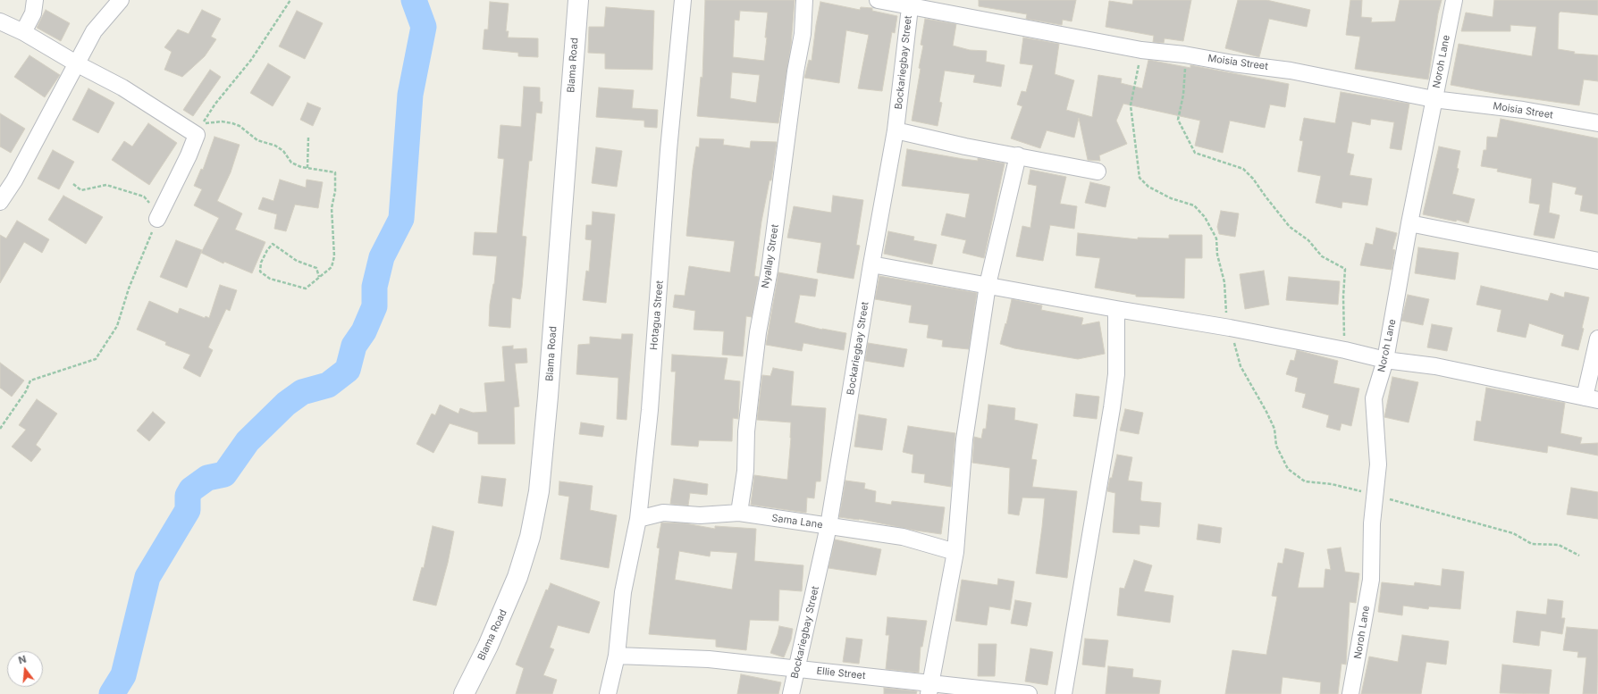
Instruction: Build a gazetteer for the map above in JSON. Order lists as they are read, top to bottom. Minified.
{"streets":{"street":["Noroh Lane","Bockariegbay Street","Moisia Street","Blama Road","Nyallay Street","Hotagua Street","Sama Lane","Ellie Street"]},"crossings":[["Noroh Lane","Moisia Street"],["Bockariegbay Street","Moisia Street"],["Bockariegbay Street","Sama Lane"],["Bockariegbay Street","Ellie Street"],["Nyallay Street","Sama Lane"],["Hotagua Street","Sama Lane"],["Hotagua Street","Ellie Street"]],"north":"top"}
